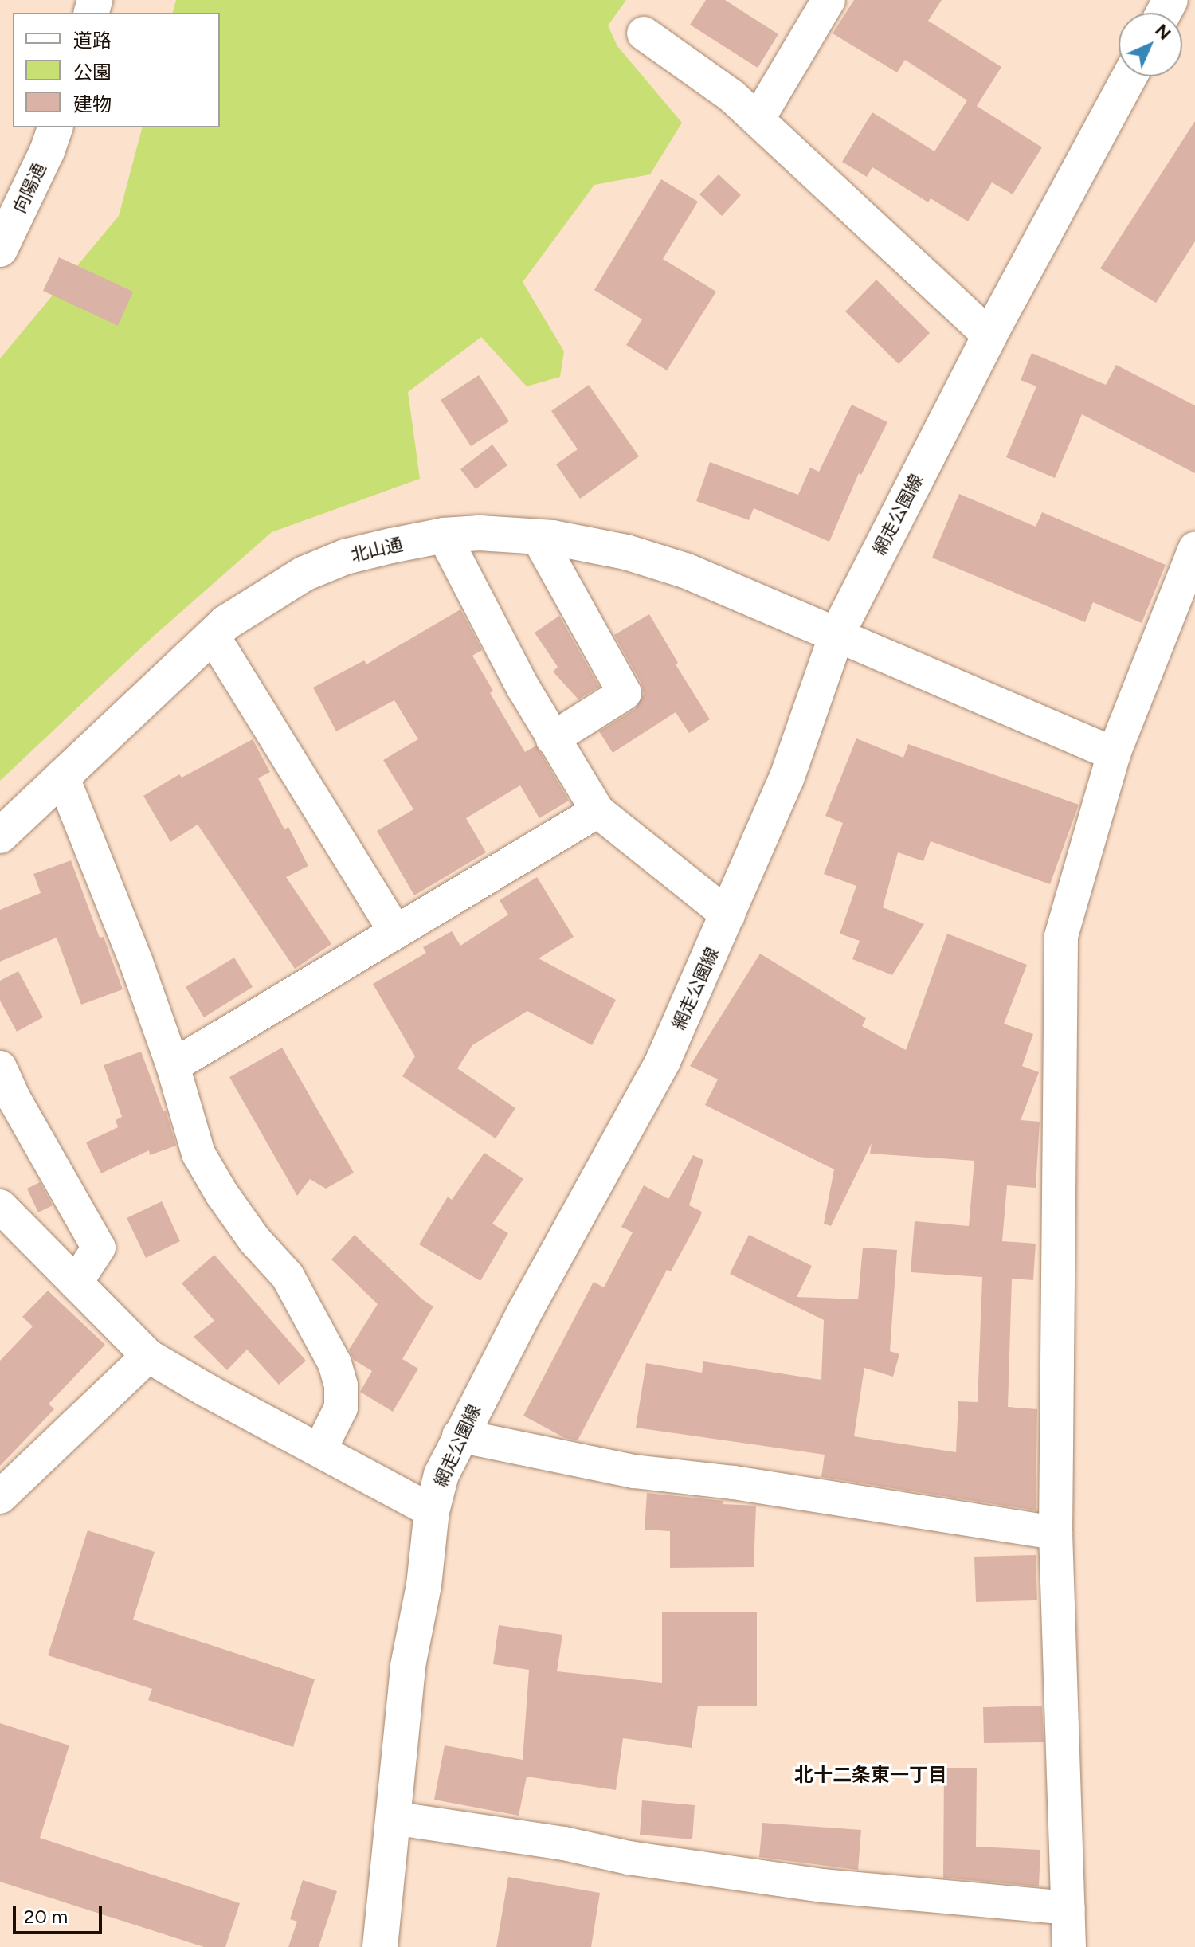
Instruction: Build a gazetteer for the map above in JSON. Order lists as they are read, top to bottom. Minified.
{"streets":{"main road":["向陽通","網走公園線","北山通"]},"crossings":[["網走公園線","北山通"]],"districts":["北十二条東一丁目"],"legend":["道路","公園","建物"],"scale_bar":"20 m","north":"top right"}
